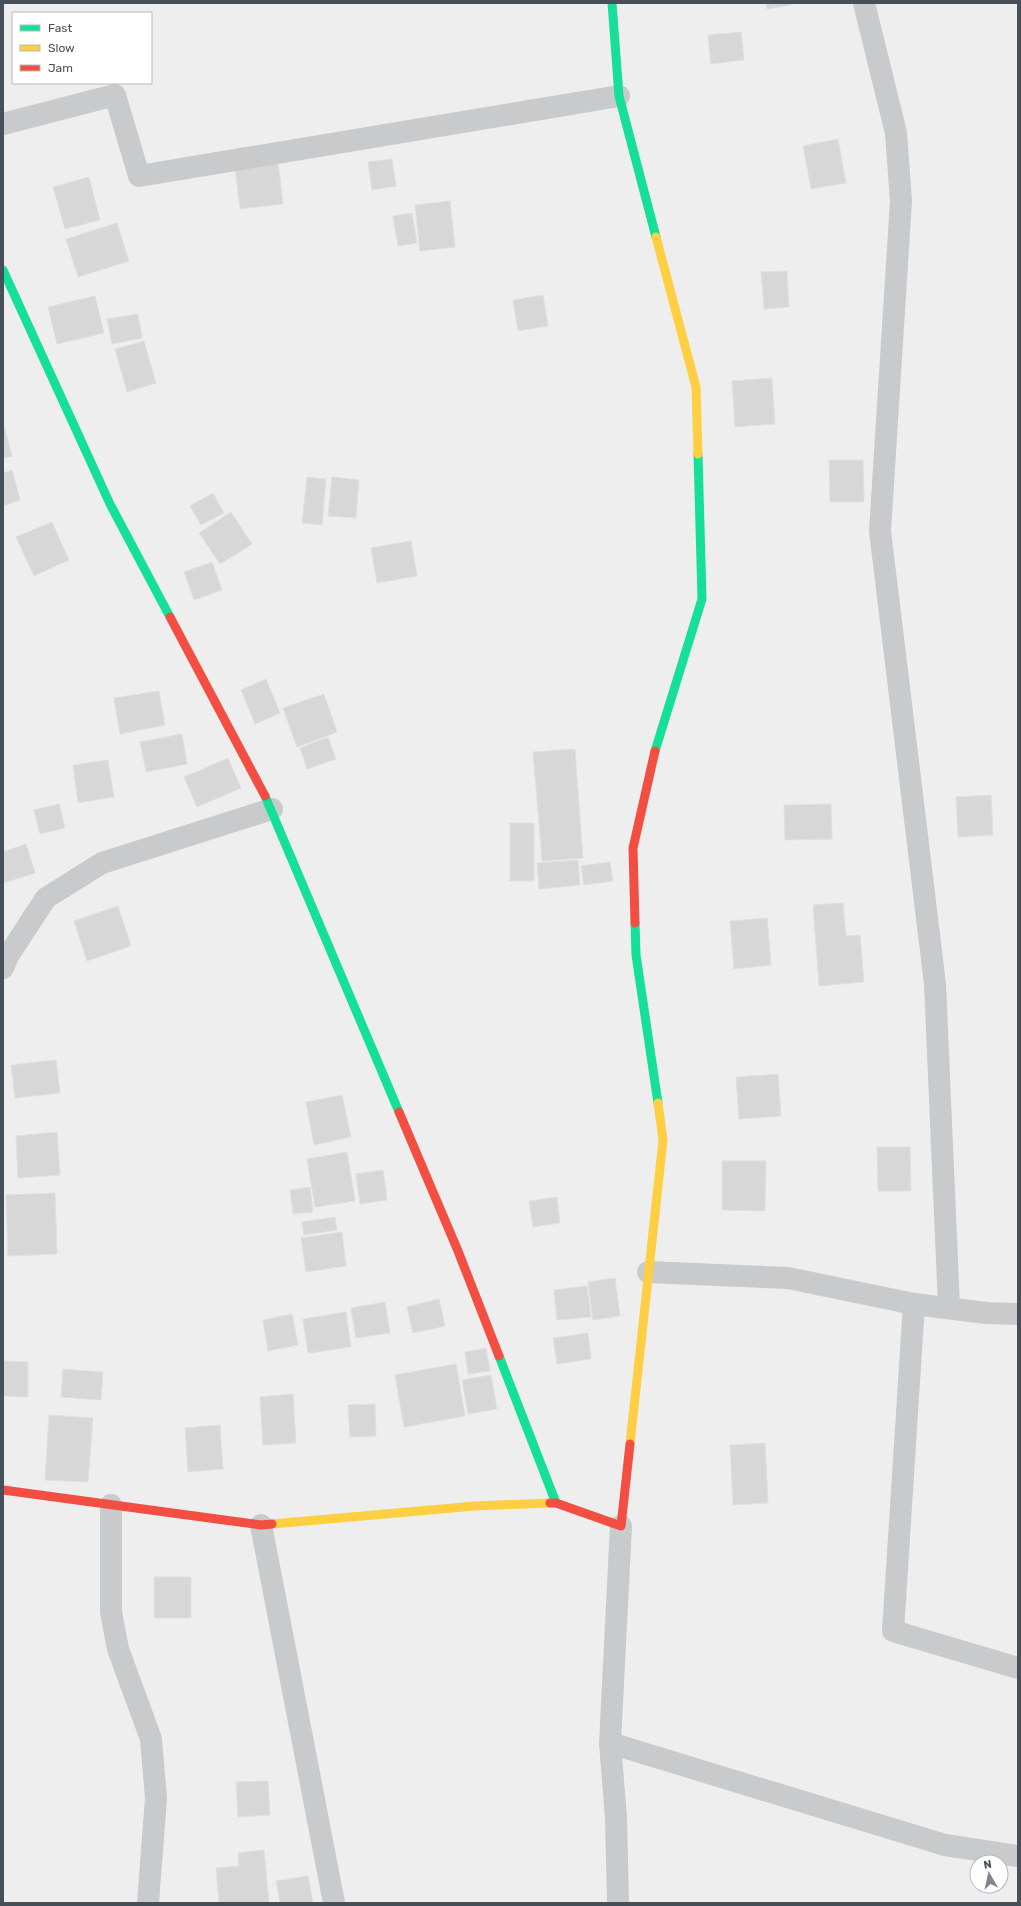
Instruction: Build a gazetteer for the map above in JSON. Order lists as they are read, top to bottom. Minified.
{"legend":["Fast","Slow","Jam"],"north":"top"}
